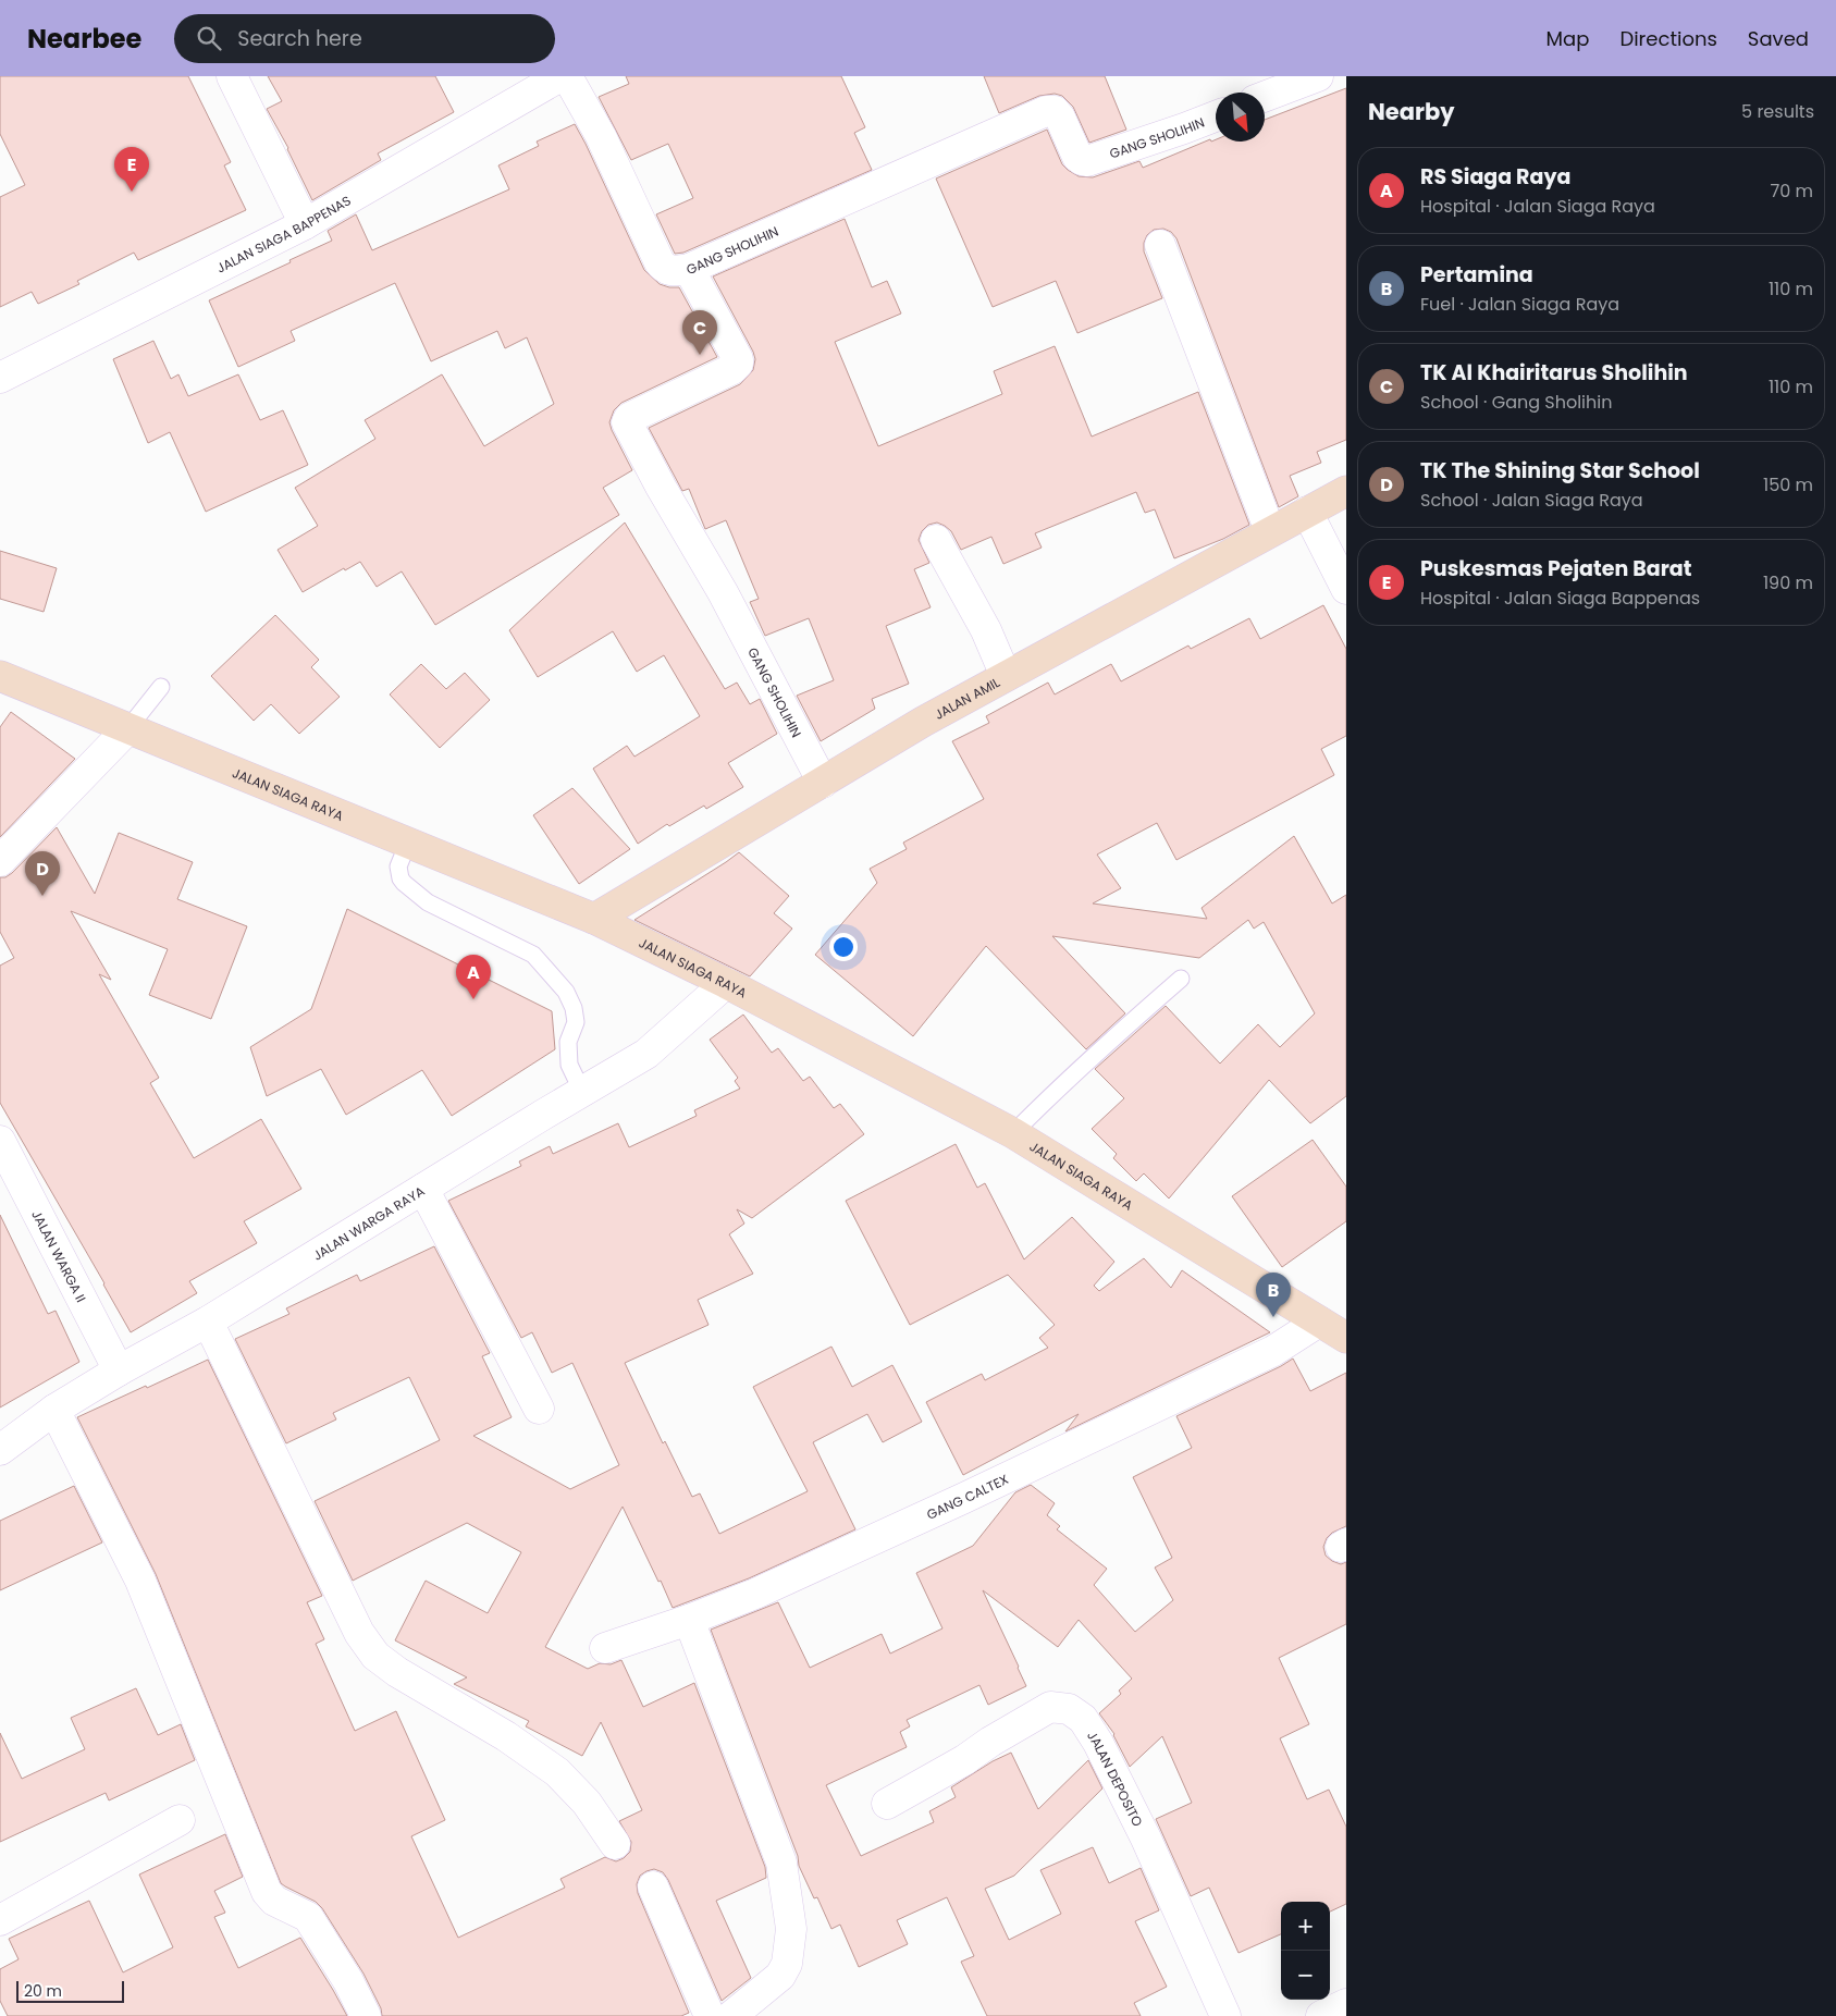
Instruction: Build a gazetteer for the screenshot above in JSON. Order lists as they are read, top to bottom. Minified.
{"streets":{"main road":["JALAN AMIL","JALAN SIAGA RAYA"],"street":["GANG SHOLIHIN","JALAN SIAGA BAPPENAS","JALAN WARGA RAYA","JALAN WARGA II","GANG CALTEX","JALAN DEPOSITO"]},"crossings":[["GANG SHOLIHIN","JALAN AMIL"],["JALAN AMIL","JALAN SIAGA RAYA"],["JALAN SIAGA RAYA","JALAN WARGA RAYA"],["JALAN SIAGA RAYA","GANG CALTEX"],["JALAN WARGA RAYA","JALAN WARGA II"]],"scale_bar":"20 m","north":"bottom right","page":{"header":"Nearbee","search":"Search here","nav":["Map","Directions","Saved"],"heading":["Nearby","5 results"],"pins":["E","C","D","A","B"],"list":[{"mark":"A","name":"RS Siaga Raya","note":"Hospital · Jalan Siaga Raya","value":"70 m"},{"mark":"B","name":"Pertamina","note":"Fuel · Jalan Siaga Raya","value":"110 m"},{"mark":"C","name":"TK Al Khairitarus Sholihin","note":"School · Gang Sholihin","value":"110 m"},{"mark":"D","name":"TK The Shining Star School","note":"School · Jalan Siaga Raya","value":"150 m"},{"mark":"E","name":"Puskesmas Pejaten Barat","note":"Hospital · Jalan Siaga Bappenas","value":"190 m"}],"map_buttons":["+","−"],"scale":"20 m"}}
